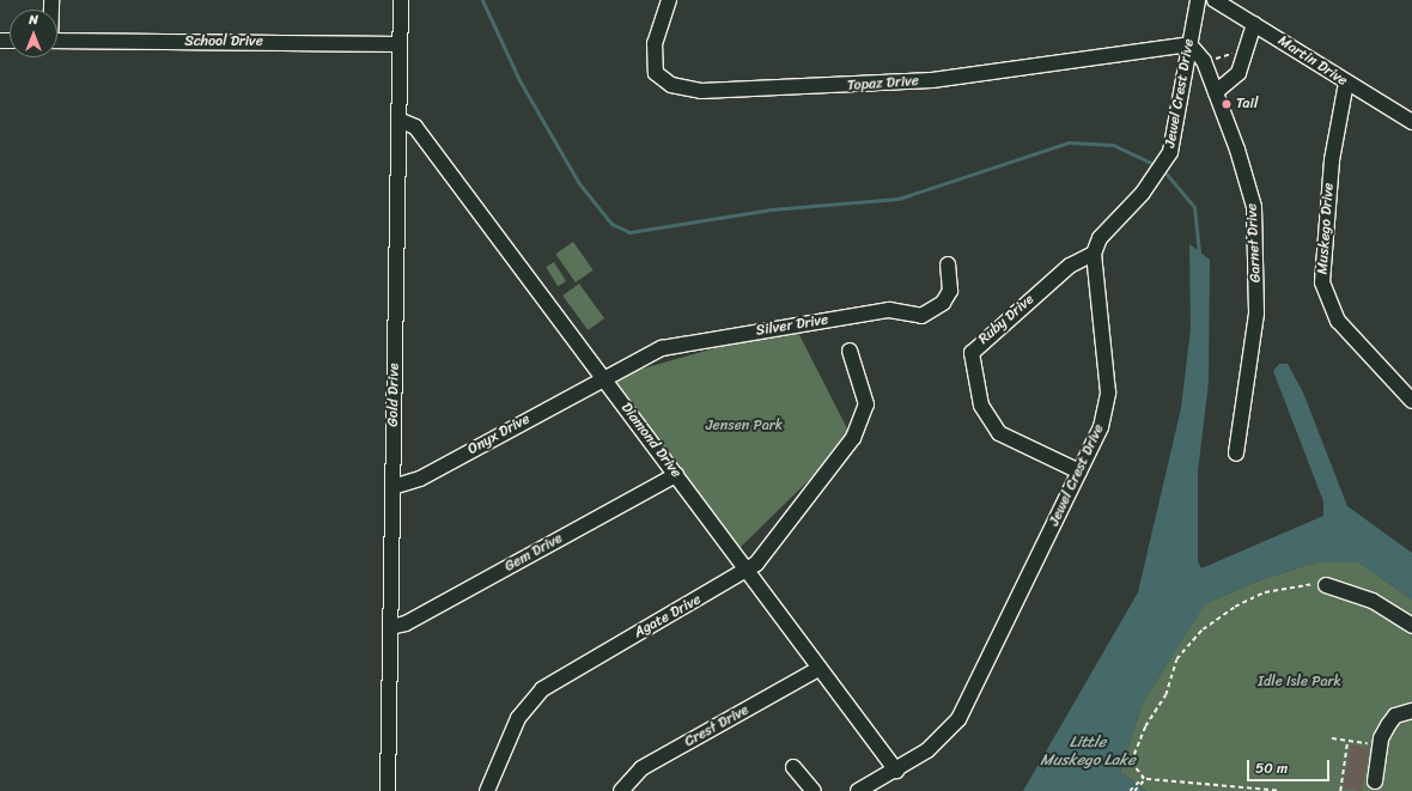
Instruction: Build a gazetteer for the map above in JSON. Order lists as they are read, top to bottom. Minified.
{"streets":{"street":["School Drive","Martin Drive","Topaz Drive","Jewel Crest Drive","Muskego Drive","Garnet Drive","Ruby Drive","Silver Drive","Gold Drive","Onyx Drive","Diamond Drive","Gem Drive","Agate Drive","Crest Drive"]},"crossings":[["School Drive","Gold Drive"],["Martin Drive","Muskego Drive"],["Topaz Drive","Jewel Crest Drive"],["Topaz Drive","Garnet Drive"],["Jewel Crest Drive","Garnet Drive"],["Jewel Crest Drive","Ruby Drive"],["Jewel Crest Drive","Diamond Drive"],["Silver Drive","Onyx Drive"],["Silver Drive","Diamond Drive"],["Gold Drive","Onyx Drive"],["Gold Drive","Diamond Drive"],["Gold Drive","Gem Drive"],["Onyx Drive","Diamond Drive"],["Diamond Drive","Gem Drive"],["Diamond Drive","Agate Drive"],["Diamond Drive","Crest Drive"]],"water":["Little Muskego Lake"],"parks":["Jensen Park","Idle Isle Park"],"places":["Tail"],"scale_bar":"50 m","north":"top"}
